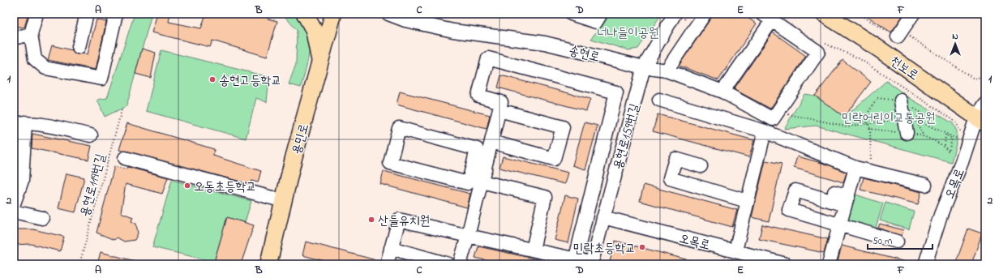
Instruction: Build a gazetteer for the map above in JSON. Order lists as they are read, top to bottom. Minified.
{"streets":{"main road":["천보로","용민로"],"street":["송현로","용현로159번길","오목로"],"path":["용현로119번길"]},"crossings":[["송현로","용현로159번길"],["천보로","오목로"],["용현로159번길","오목로"]],"parks":["너나들이공원","민락어린이교통공원"],"places":["송현고등학교","오동초등학교","산들유치원","민락초등학교"],"scale_bar":"50 m","north":"top","grid":{"columns":["A","B","C","D","E","F"],"rows":["1","2"]}}
